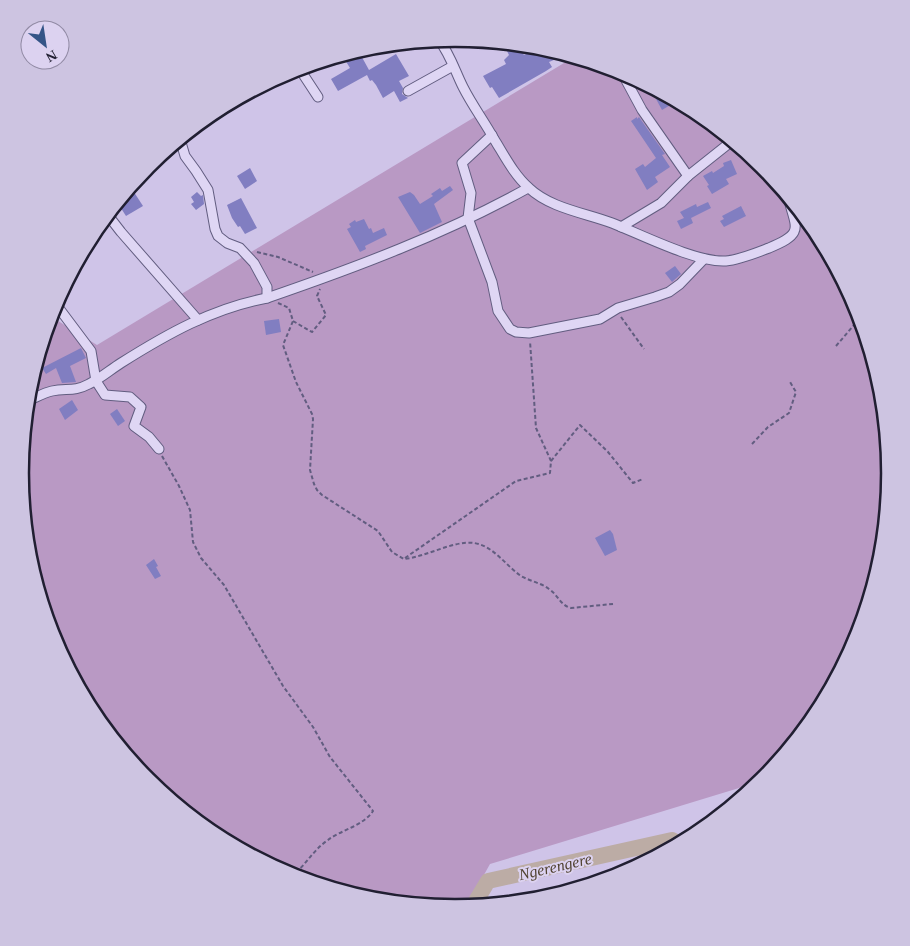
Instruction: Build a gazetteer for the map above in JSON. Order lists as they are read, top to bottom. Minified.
{"water":["Ngerengere"],"north":"bottom right"}
